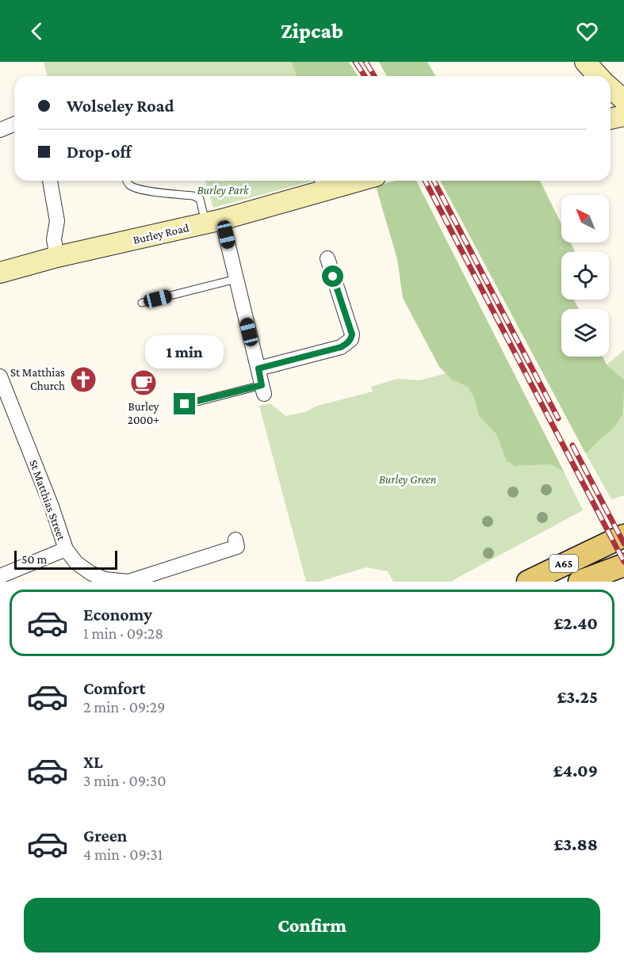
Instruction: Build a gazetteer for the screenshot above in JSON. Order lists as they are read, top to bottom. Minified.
{"streets":{"main road":["A65"],"street":["Burley Road","St Matthias Street"]},"parks":["Burley Park","Burley Green"],"places":{"church":["St Matthias Church"],"cafe":["Burley 2000+"]},"scale_bar":"50 m","north":"top left","page":{"header":"Zipcab","banner":["Wolseley Road","Drop-off"],"bubble":"1 min","scale":"50 m","list":[{"name":"Economy","note":"1 min · 09:28","value":"£2.40"},{"name":"Comfort","note":"2 min · 09:29","value":"£3.25"},{"name":"XL","note":"3 min · 09:30","value":"£4.09"},{"name":"Green","note":"4 min · 09:31","value":"£3.88"}],"buttons":"Confirm"}}
